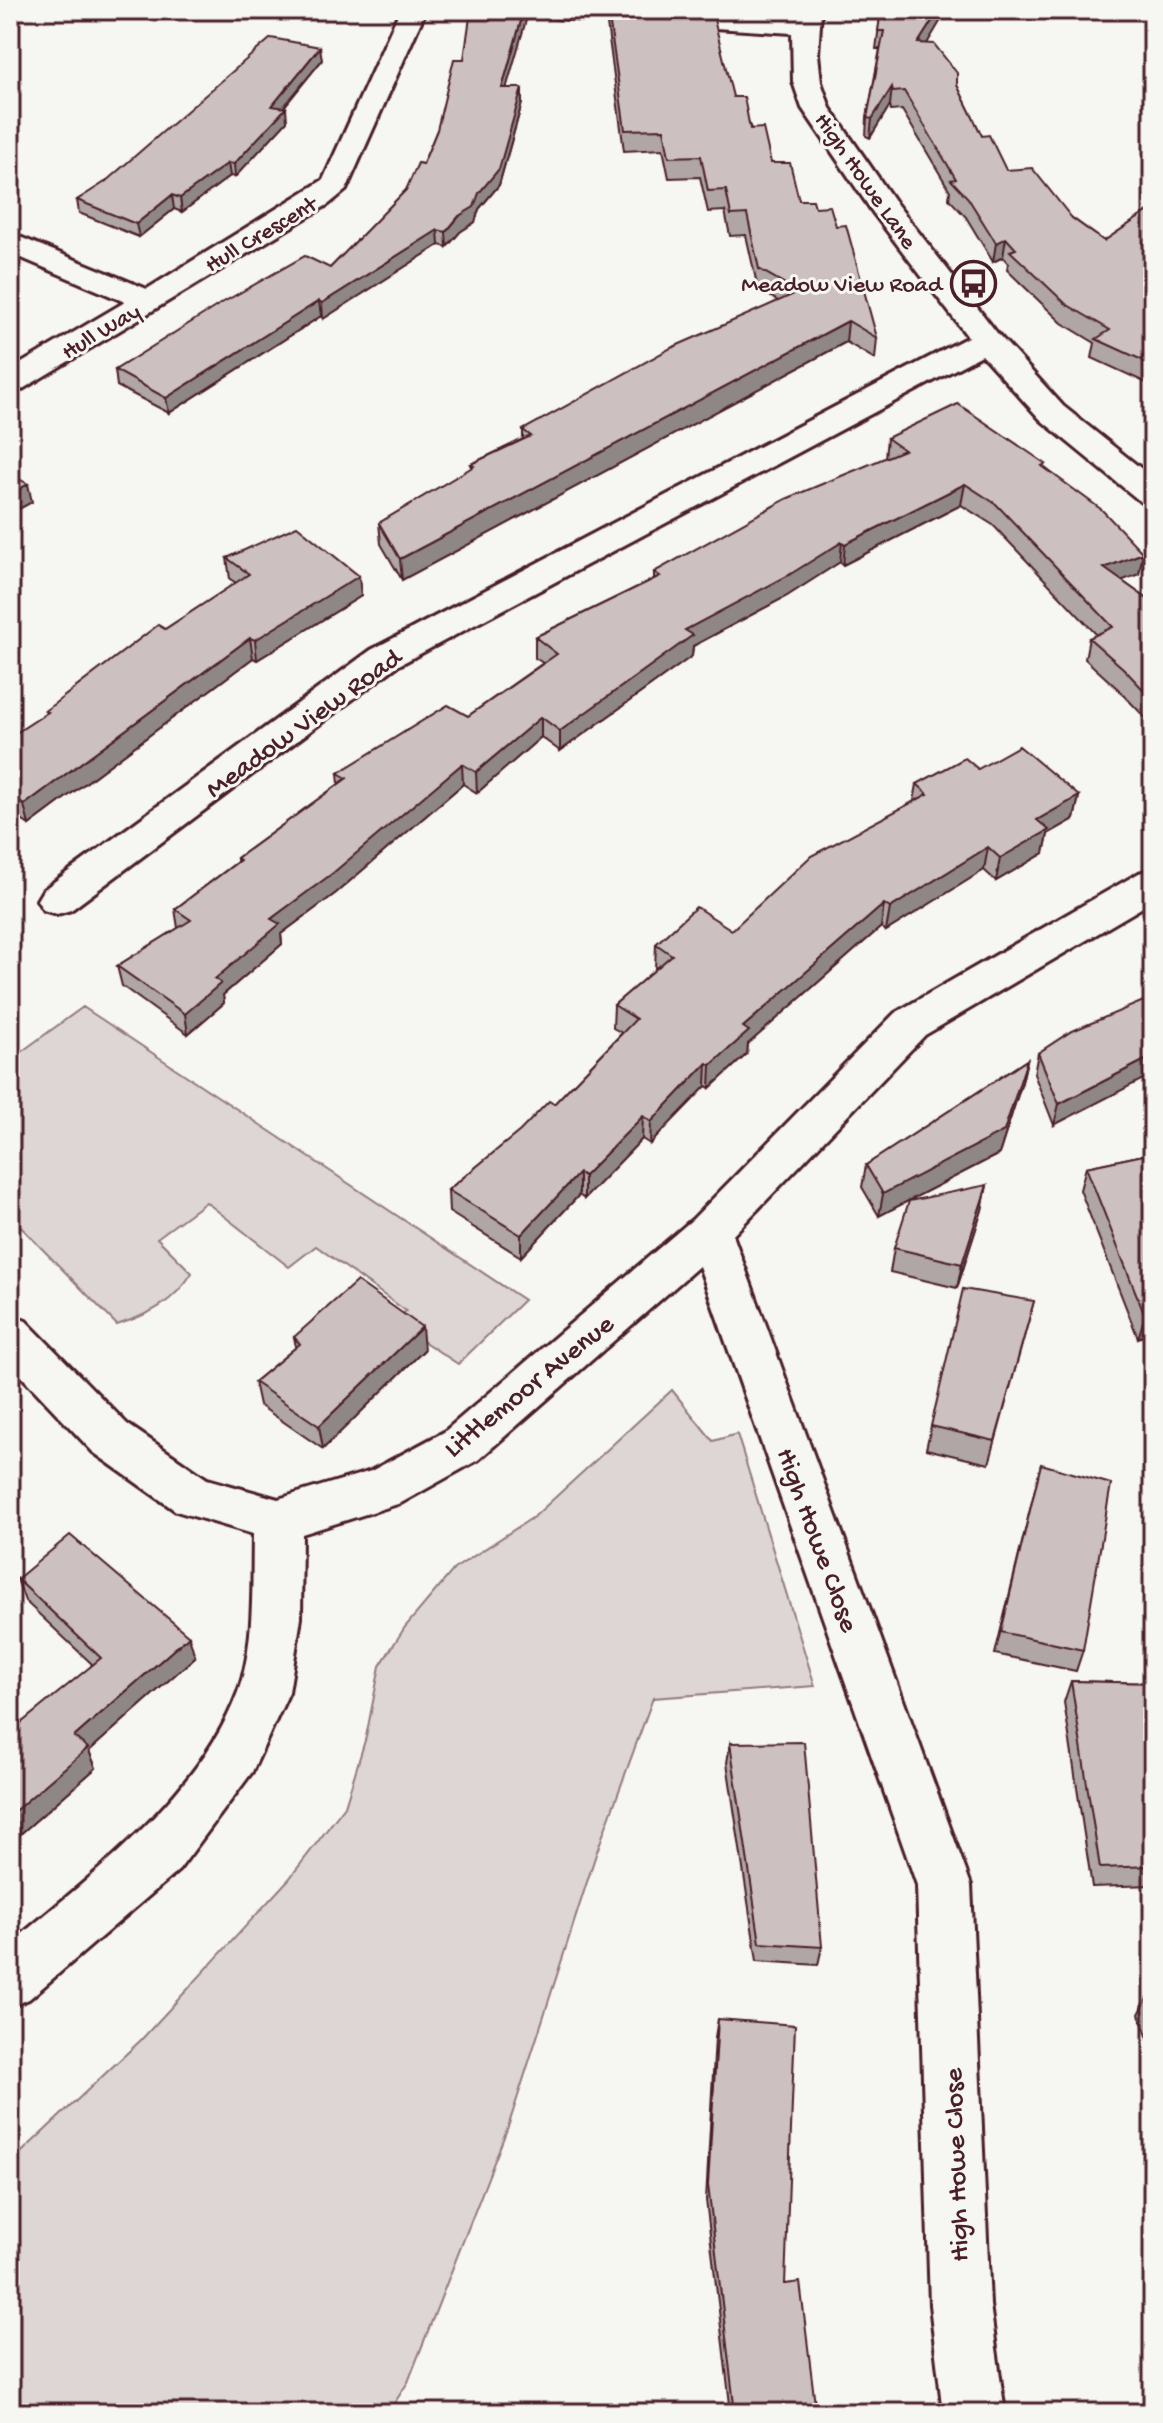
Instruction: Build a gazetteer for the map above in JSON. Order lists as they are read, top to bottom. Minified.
{"streets":{"street":["High Howe Lane","Hull Crescent","Hull Way","Meadow View Road","Littlemoor Avenue","High Howe Close"]},"crossings":[["High Howe Lane","Meadow View Road"],["Hull Crescent","Hull Way"],["Littlemoor Avenue","High Howe Close"]],"places":{"bus stop":["Meadow View Road"]}}
